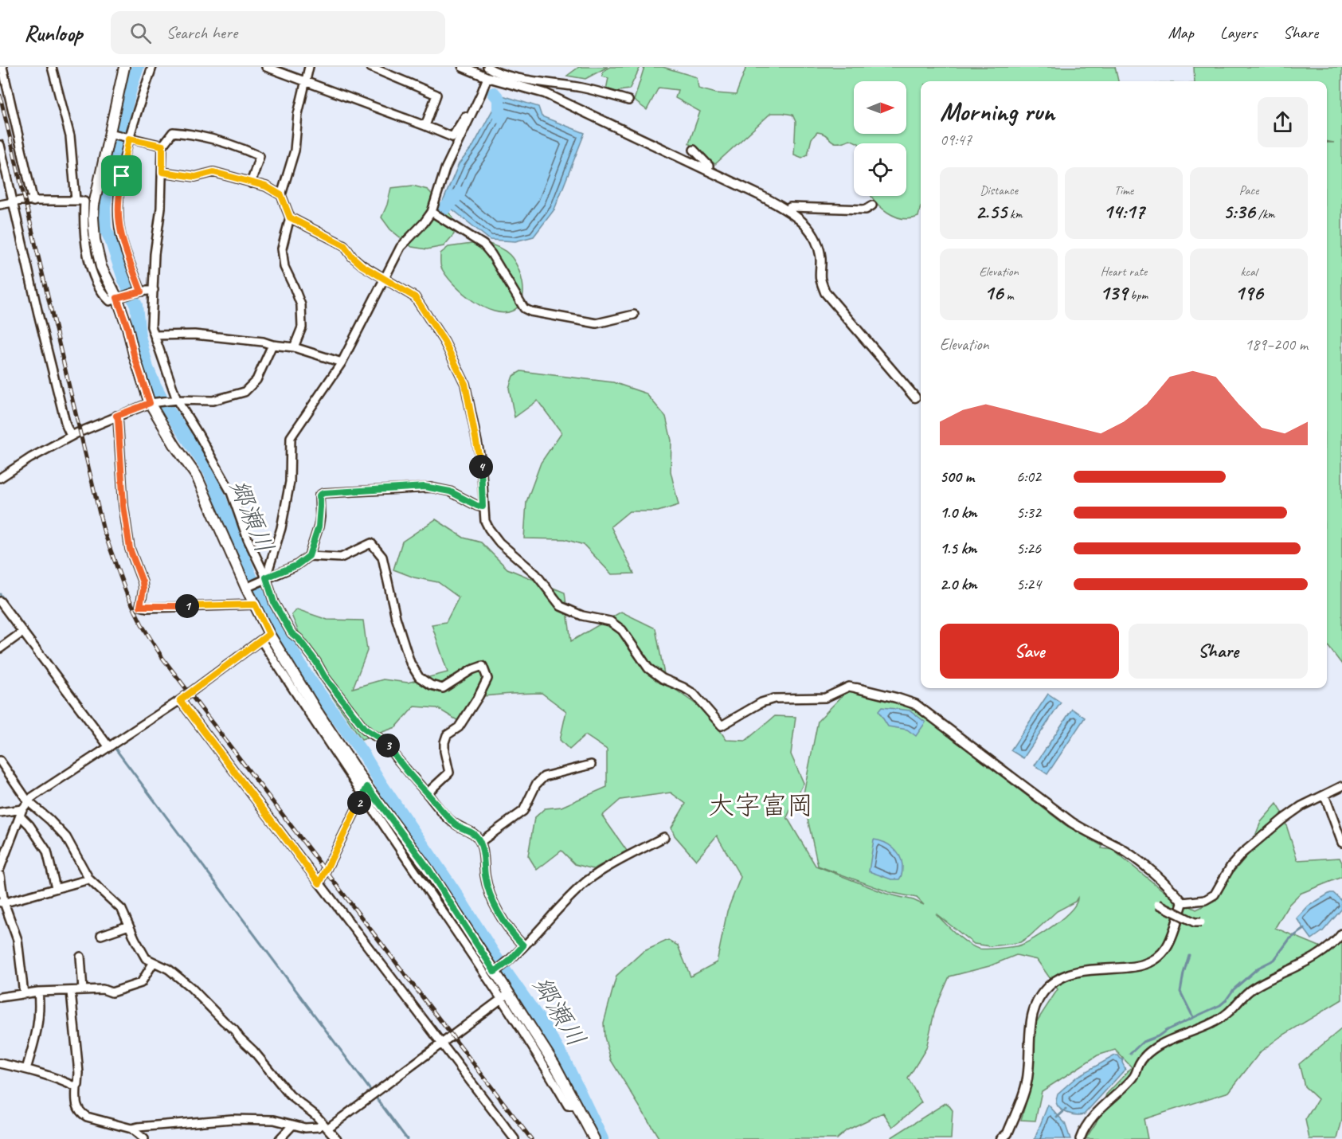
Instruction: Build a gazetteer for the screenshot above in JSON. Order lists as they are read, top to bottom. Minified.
{"districts":["大字富岡"],"water":["郷瀬川"],"north":"right","page":{"header":"Runloop","search":"Search here","nav":["Map","Layers","Share"],"heading":["Morning run","09:47"],"stats":[["Distance","2.55 km"],["Time","14:17"],["Pace","5:36 /km"],["Elevation","16 m"],["Heart rate","139 bpm"],["kcal","196"]],"chart":["Elevation","189–200 m"],"pins":["4","1","3","2"],"list":[{"name":"500 m","note":"6:02"},{"name":"1.0 km","note":"5:32"},{"name":"1.5 km","note":"5:26"},{"name":"2.0 km","note":"5:24"}],"buttons":["Save","Share"]}}
